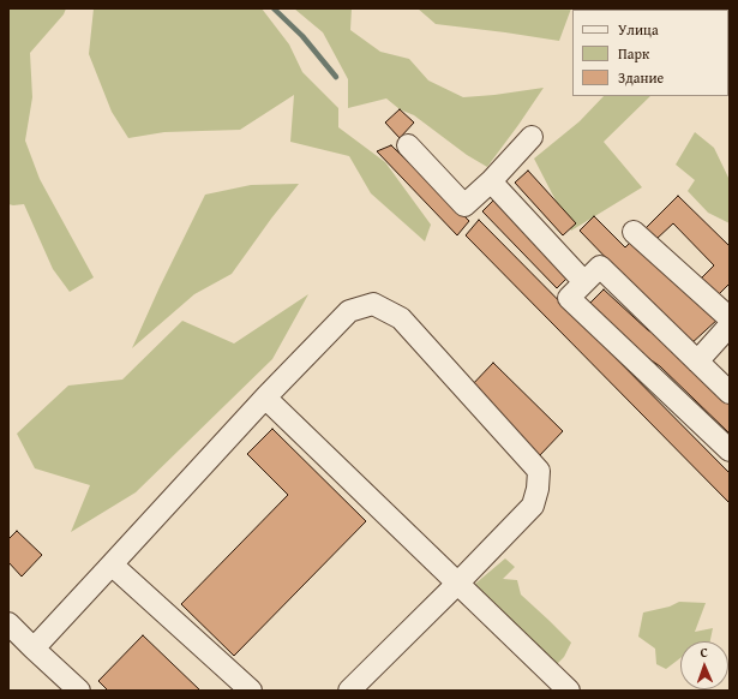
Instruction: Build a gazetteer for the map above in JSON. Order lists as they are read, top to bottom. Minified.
{"legend":["Улица","Парк","Здание"],"north":"top"}
